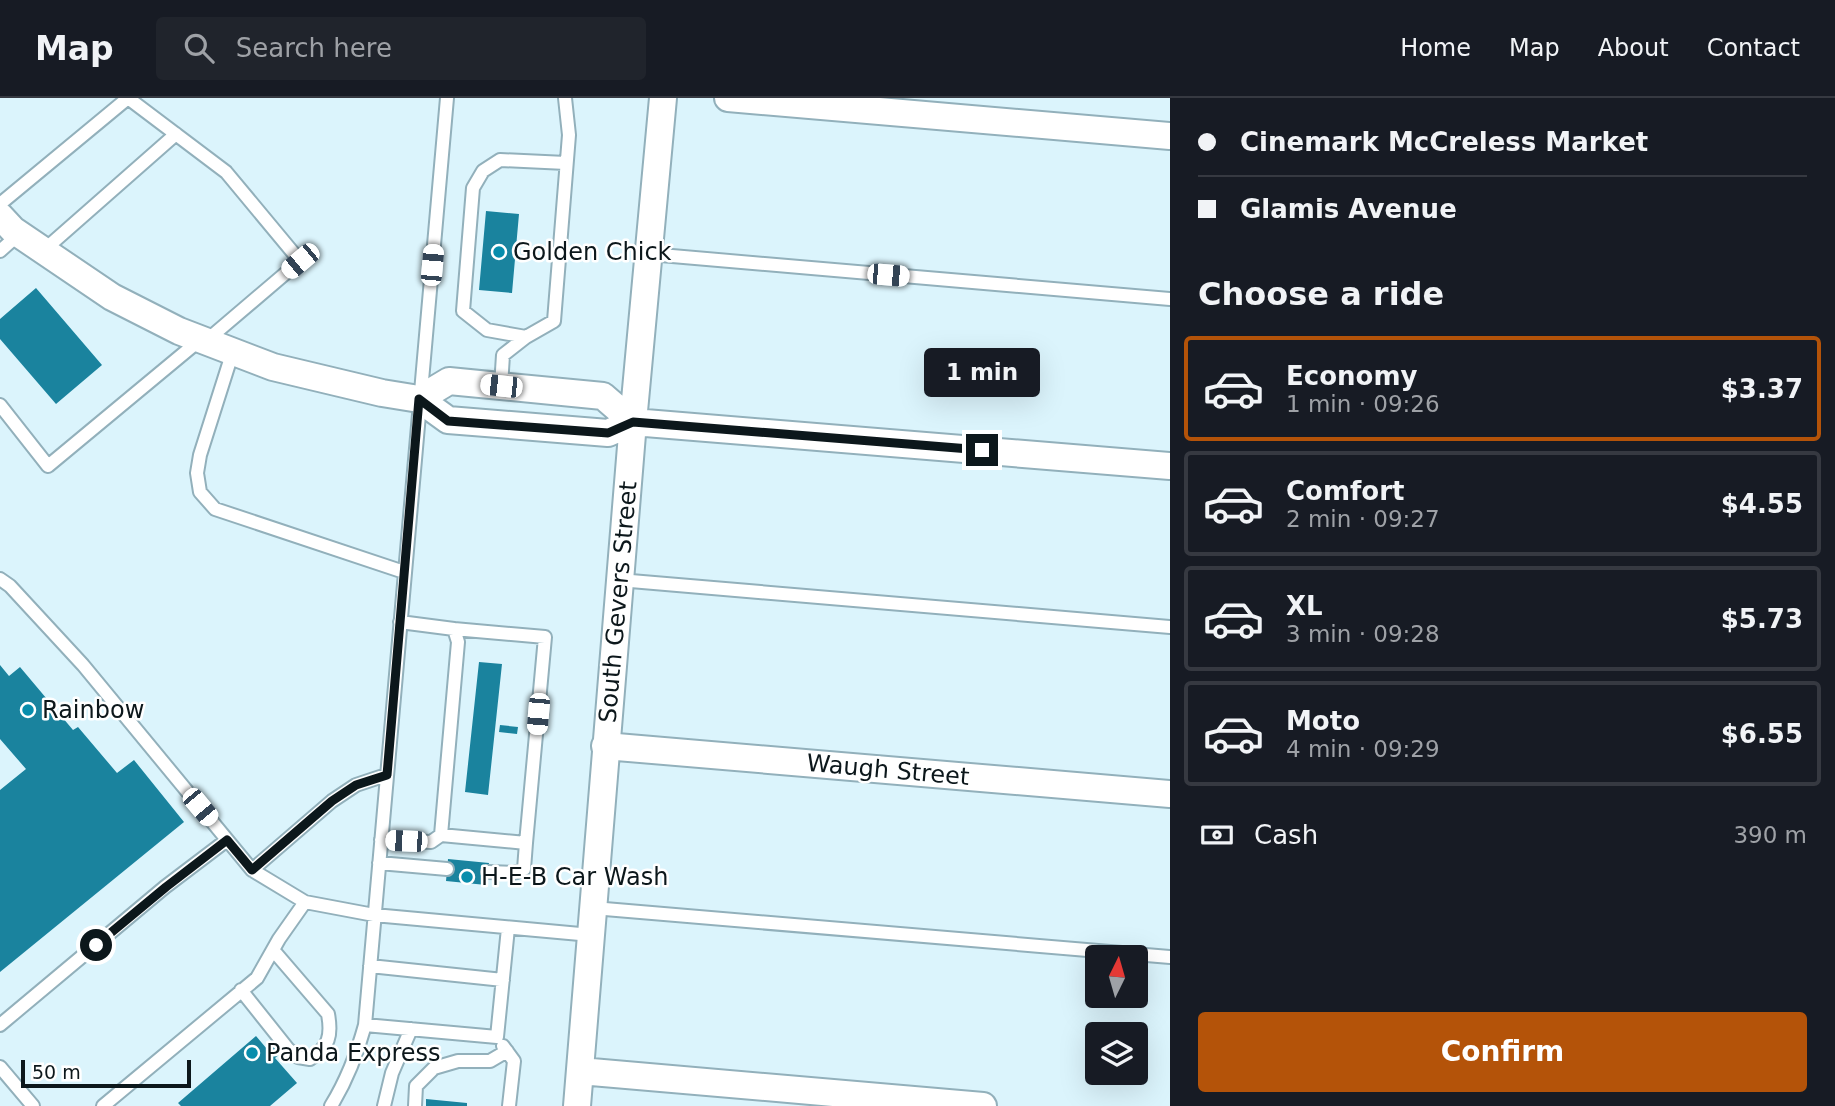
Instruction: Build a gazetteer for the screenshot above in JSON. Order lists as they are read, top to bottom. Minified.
{"streets":{"street":["South Gevers Street","Waugh Street"]},"crossings":[["South Gevers Street","Waugh Street"]],"places":["Golden Chick","Rainbow","H-E-B Car Wash","Panda Express"],"scale_bar":"50 m","north":"top","page":{"header":"Map","search":"Search here","nav":["Home","Map","About","Contact"],"banner":["Cinemark McCreless Market","Glamis Avenue"],"heading":"Choose a ride","list":[{"name":"Economy","note":"1 min · 09:26","value":"$3.37"},{"name":"Comfort","note":"2 min · 09:27","value":"$4.55"},{"name":"XL","note":"3 min · 09:28","value":"$5.73"},{"name":"Moto","note":"4 min · 09:29","value":"$6.55"}],"bubble":"1 min","pay":["Cash","390 m"],"buttons":"Confirm","scale":"50 m"}}
